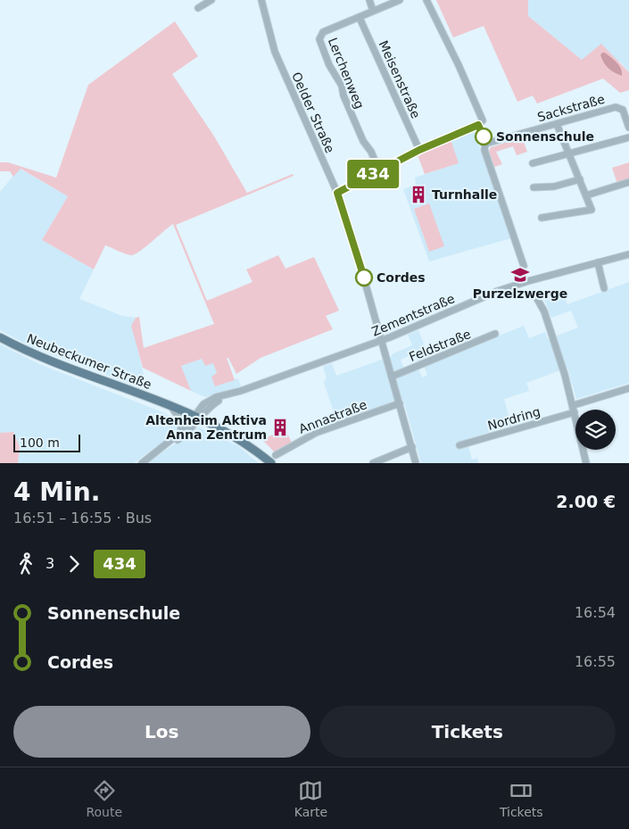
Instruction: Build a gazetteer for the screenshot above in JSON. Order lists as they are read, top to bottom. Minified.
{"streets":{"main road":["Neubeckumer Straße"],"street":["Lerchenweg","Meisenstraße","Sackstraße","Oelder Straße","Zementstraße","Feldstraße","Annastraße","Nordring"]},"crossings":[["Lerchenweg","Meisenstraße"],["Oelder Straße","Zementstraße"],["Oelder Straße","Feldstraße"],["Oelder Straße","Annastraße"],["Zementstraße","Neubeckumer Straße"]],"places":{"other":["Sonnenschule","Cordes"],"building":["Turnhalle","Altenheim Aktiva Anna Zentrum"],"school or university":["Purzelzwerge"]},"lines":["bus line 434"],"scale_bar":"100 m","page":{"on_map":"434","scale":"100 m","heading":["4 Min.","16:51 – 16:55 · Bus","2.00 €"],"legs":["3","434"],"list":[{"name":"Sonnenschule","value":"16:54"},{"name":"Cordes","value":"16:55"}],"buttons":["Los","Tickets"],"tabs":["Route","Karte","Tickets"]}}
